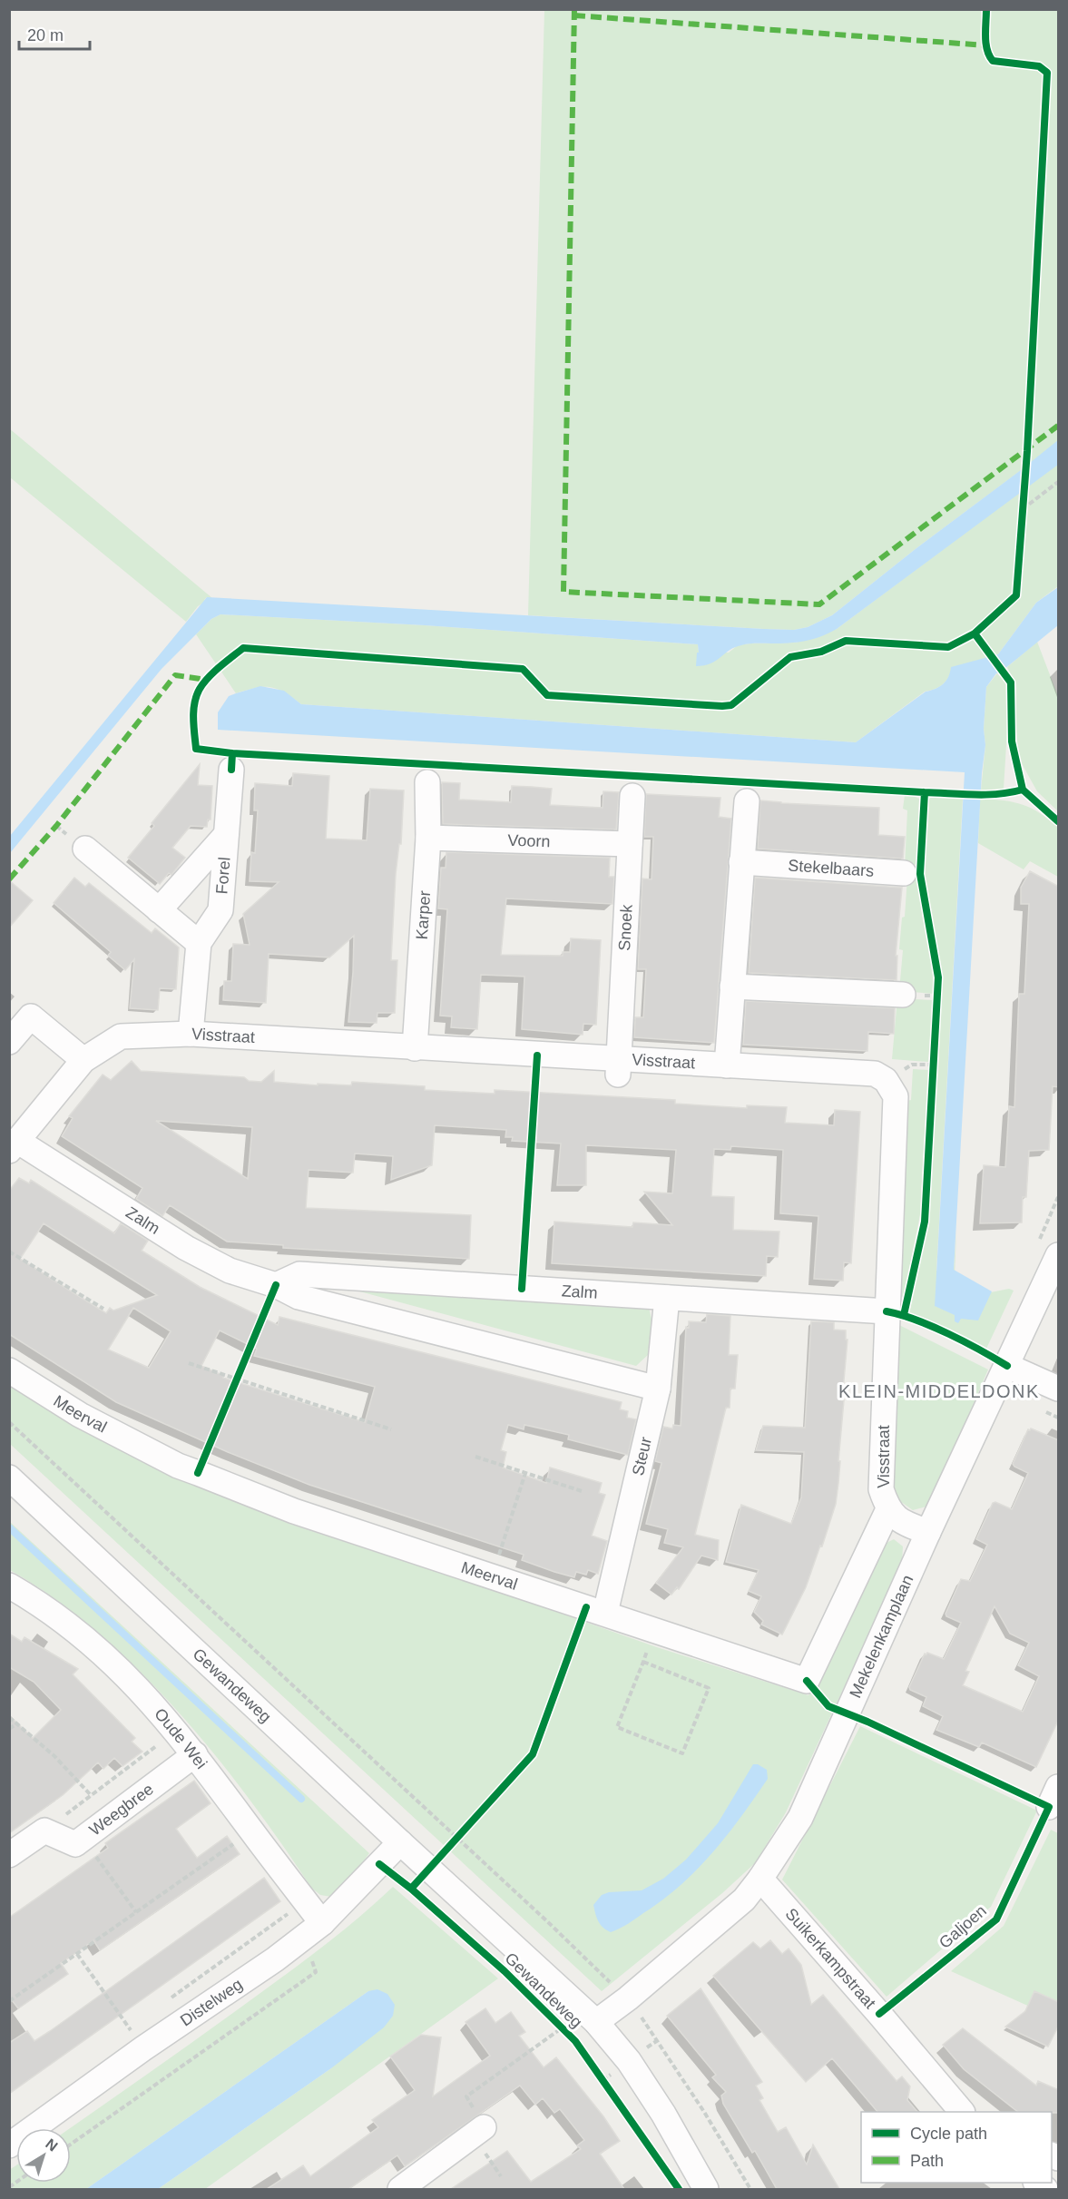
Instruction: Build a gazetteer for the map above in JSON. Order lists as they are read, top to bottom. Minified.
{"streets":{"street":["Voorn","Stekelbaars","Forel","Karper","Snoek","Visstraat","Zalm","Meerval","Steur","Mekelenkamplaan","Gewandeweg","Oude Wei","Weegbree","Suikerkampstraat","Distelweg"],"cycle path":["Galjoen"]},"crossings":[["Voorn","Karper"],["Voorn","Snoek"],["Forel","Visstraat"],["Karper","Visstraat"],["Snoek","Visstraat"],["Visstraat","Zalm"],["Visstraat","Meerval"],["Visstraat","Mekelenkamplaan"],["Zalm","Steur"],["Meerval","Steur"],["Mekelenkamplaan","Gewandeweg"],["Mekelenkamplaan","Suikerkampstraat"],["Gewandeweg","Distelweg"],["Oude Wei","Weegbree"],["Oude Wei","Distelweg"]],"districts":["KLEIN-MIDDELDONK"],"legend":["Cycle path","Path"],"scale_bar":"20 m","north":"top right"}
